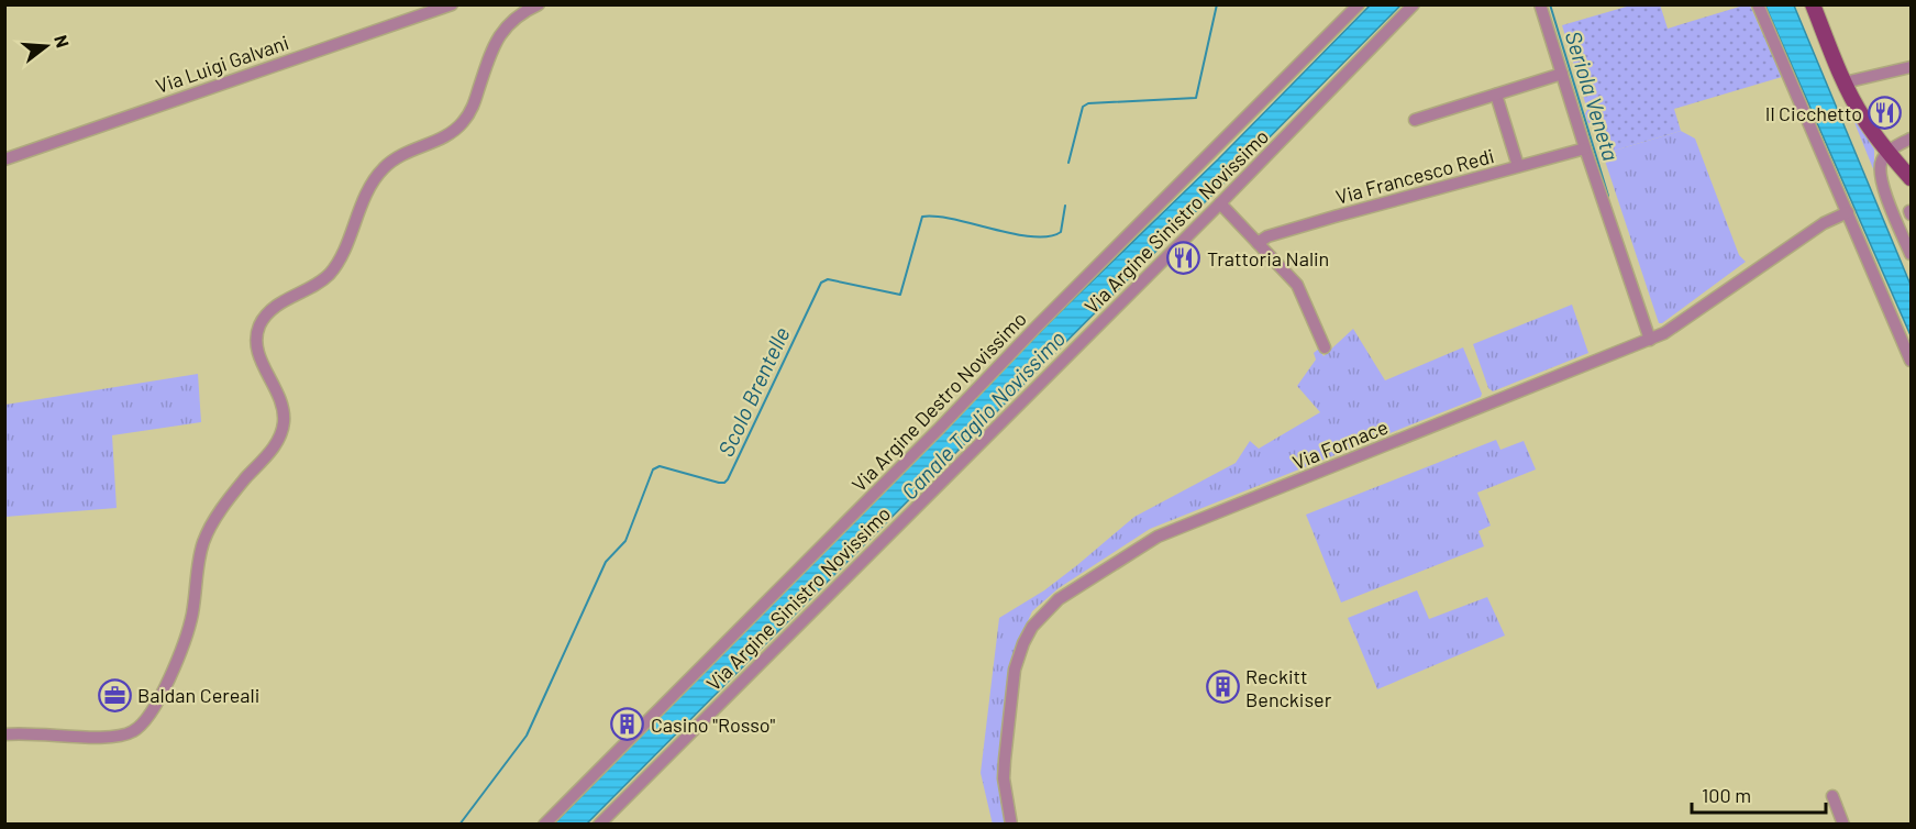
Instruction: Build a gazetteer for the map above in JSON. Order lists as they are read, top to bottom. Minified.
{"streets":{"street":["Via Luigi Galvani","Via Francesco Redi","Via Argine Sinistro Novissimo","Via Argine Destro Novissimo","Via Fornace"]},"water":["Seriola Veneta","Scolo Brentelle","Canale Taglio Novissimo"],"places":{"restaurant":["Il Cicchetto","Trattoria Nalin"],"building":["Reckitt Benckiser","Casino \"Rosso\""],"office":["Baldan Cereali"]},"scale_bar":"100 m","north":"right"}
